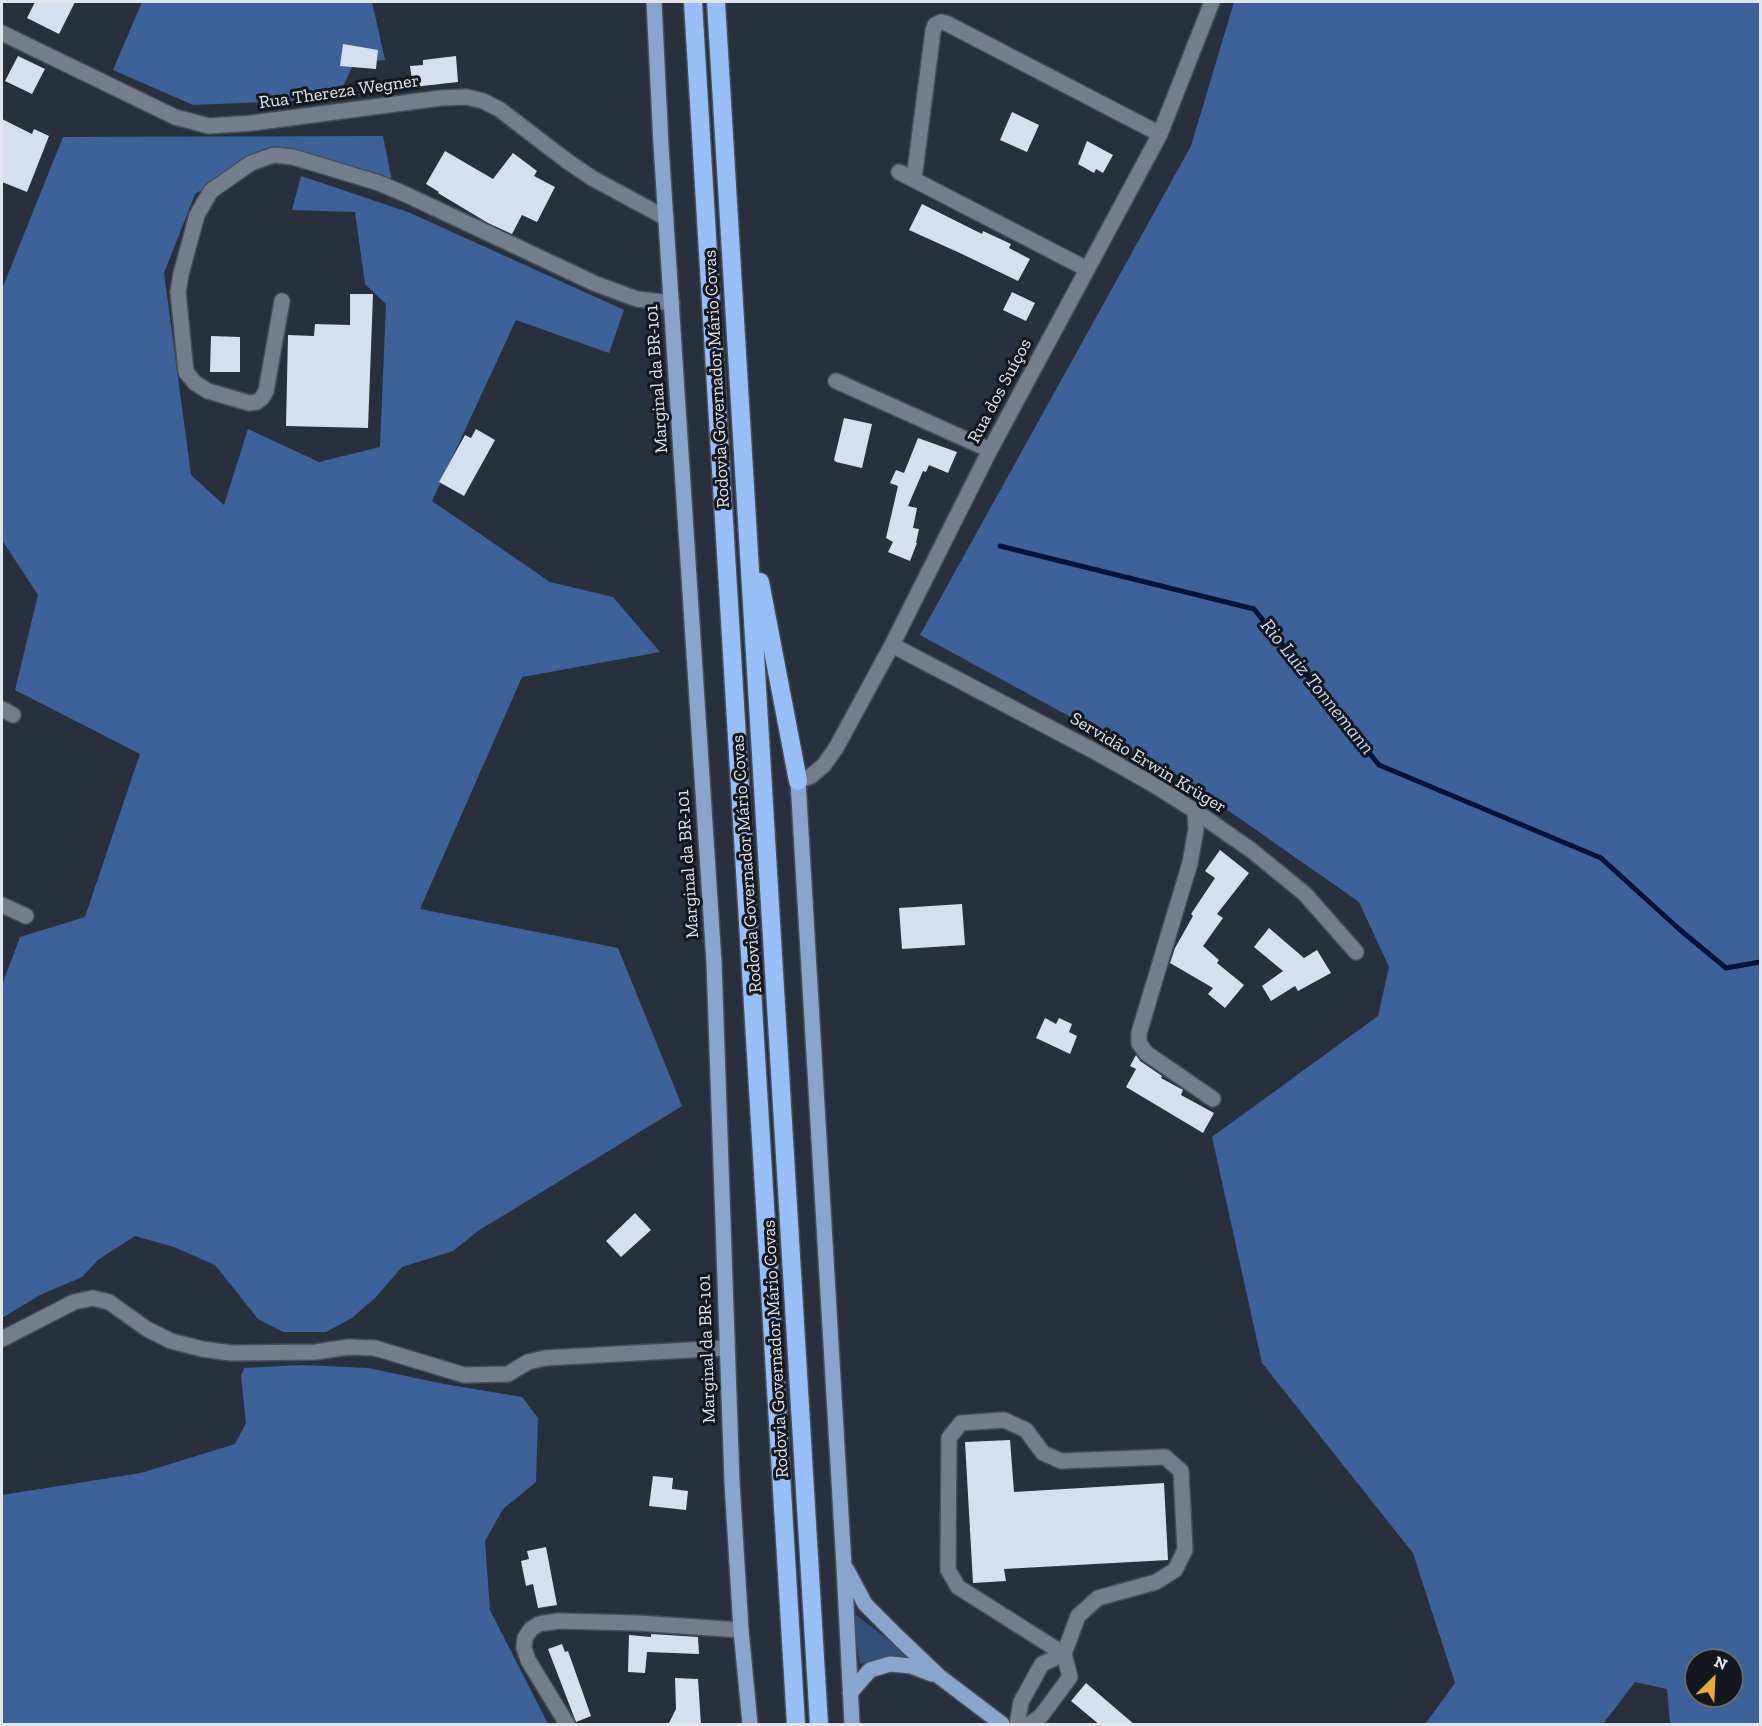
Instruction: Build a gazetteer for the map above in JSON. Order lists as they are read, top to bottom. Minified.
{"streets":{"highway":["Rodovia Governador Mário Covas"],"main road":["Marginal da BR-101"],"street":["Rua Thereza Wegner","Rua dos Suíços","Servidão Erwin Krüger"]},"crossings":[["Rua Thereza Wegner","Marginal da BR-101"],["Rua dos Suíços","Servidão Erwin Krüger"]],"water":["Rio Luiz Tonnemann"],"north":"top right"}
